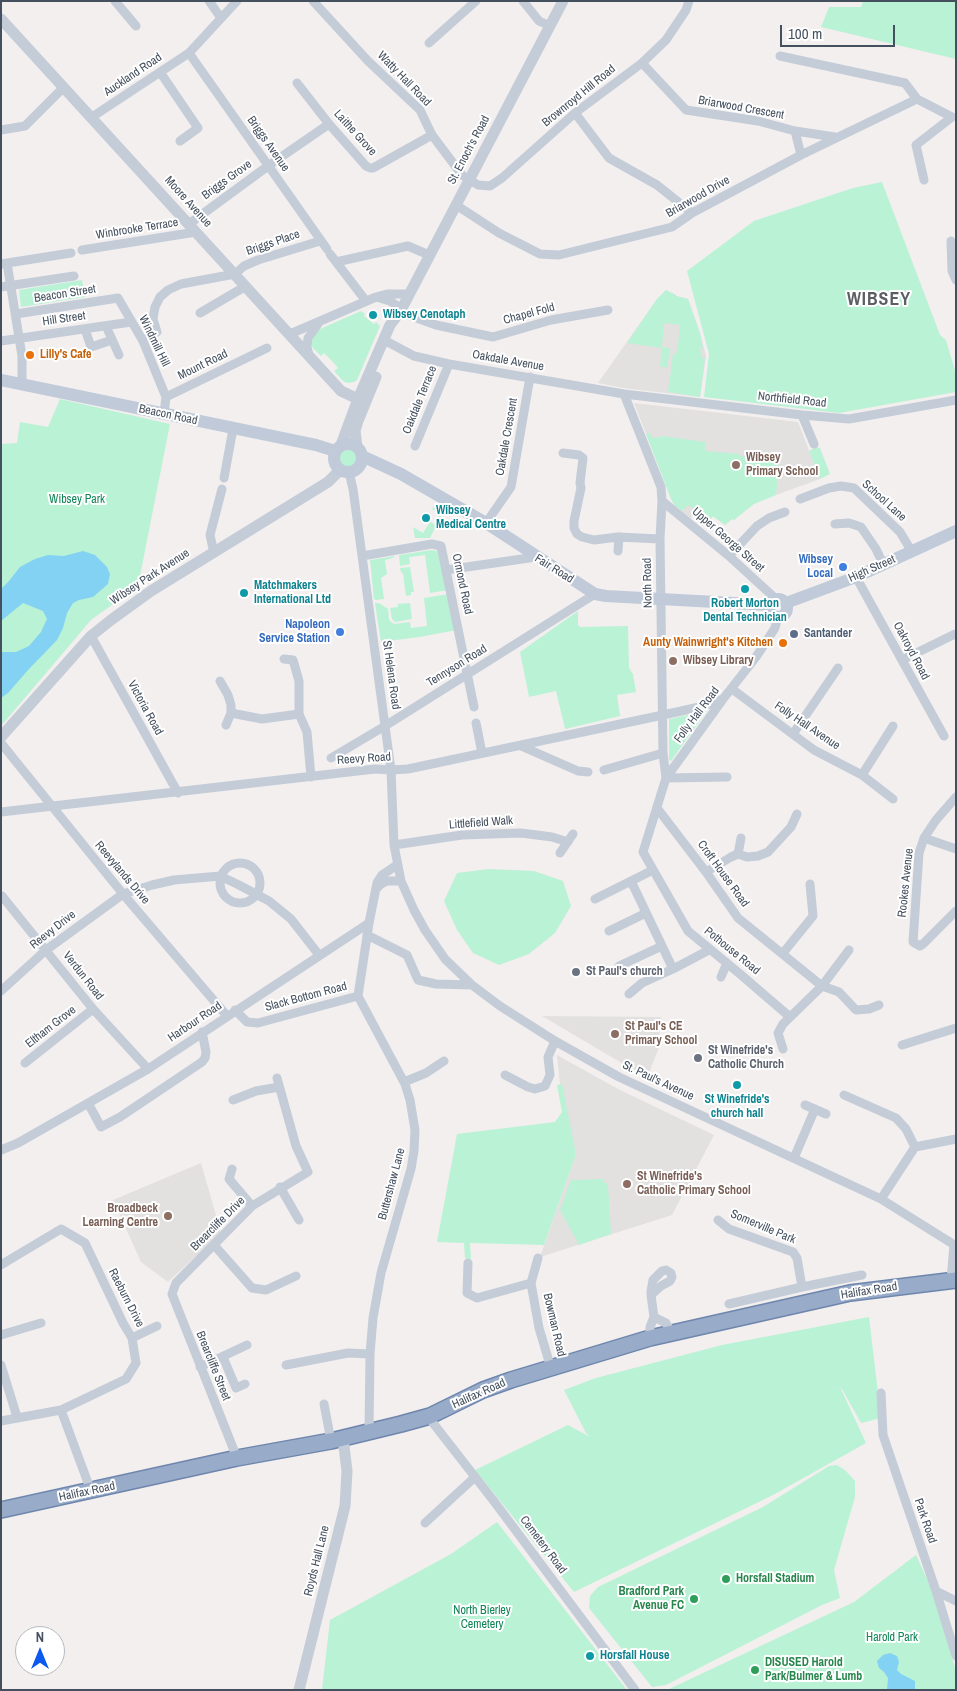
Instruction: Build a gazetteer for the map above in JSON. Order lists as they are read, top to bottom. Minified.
{"streets":{"highway":["Halifax Road"],"main road":["Beacon Road","Fair Road","High Street"],"street":["Auckland Road","Watty Hall Road","Brownroyd Hill Road","Briarwood Crescent","Laithe Grove","Briggs Avenue","St. Enoch's Road","Briggs Grove","Briarwood Drive","Moore Avenue","Winbrooke Terrace","Briggs Place","Beacon Street","Chapel Fold","Hill Street","Windmill Hill","Oakdale Avenue","Mount Road","Oakdale Terrace","Northfield Road","Oakdale Crescent","School Lane","Upper George Street","Wibsey Park Avenue","North Road","Ormond Road","Oakroyd Road","Tennyson Road","St Helena Road","Victoria Road","Folly Hall Road","Folly Hall Avenue","Reevy Road","Littlefield Walk","Reevylands Drive","Croft House Road","Rookes Avenue","Reevy Drive","Pothouse Road","Verdun Road","Slack Bottom Road","Harbour Road","Eltham Grove","St. Paul's Avenue","Buttershaw Lane","Brearcliffe Drive","Somerville Park","Raeburn Drive","Bowman Road","Brearcliffe Street","Park Road","Cemetery Road","Royds Hall Lane"]},"crossings":[["Auckland Road","Briggs Avenue"],["Auckland Road","Moore Avenue"],["Watty Hall Road","Brownroyd Hill Road"],["Watty Hall Road","Laithe Grove"],["Watty Hall Road","St. Enoch's Road"],["Brownroyd Hill Road","Briarwood Crescent"],["Brownroyd Hill Road","St. Enoch's Road"],["Briarwood Crescent","Briarwood Drive"],["Laithe Grove","Briggs Grove"],["Briggs Avenue","Briggs Grove"],["Briggs Avenue","Briggs Place"],["St. Enoch's Road","Briarwood Drive"],["St. Enoch's Road","Moore Avenue"],["St. Enoch's Road","Chapel Fold"],["St. Enoch's Road","Oakdale Avenue"],["St. Enoch's Road","Beacon Road"],["St. Enoch's Road","Fair Road"],["St. Enoch's Road","Wibsey Park Avenue"],["St. Enoch's Road","St Helena Road"],["Briggs Grove","Moore Avenue"],["Briggs Grove","Winbrooke Terrace"],["Moore Avenue","Winbrooke Terrace"],["Moore Avenue","Briggs Place"],["Beacon Street","Windmill Hill"],["Hill Street","Windmill Hill"],["Windmill Hill","Mount Road"],["Oakdale Avenue","Oakdale Terrace"],["Oakdale Avenue","Northfield Road"],["Oakdale Avenue","Oakdale Crescent"],["Oakdale Avenue","North Road"],["Northfield Road","North Road"],["Beacon Road","Fair Road"],["Beacon Road","Wibsey Park Avenue"],["Beacon Road","St Helena Road"],["Oakdale Crescent","Fair Road"],["School Lane","High Street"],["Upper George Street","Fair Road"],["Upper George Street","High Street"],["Upper George Street","North Road"],["Fair Road","High Street"],["Fair Road","Wibsey Park Avenue"],["Fair Road","North Road"],["Fair Road","Tennyson Road"],["Fair Road","St Helena Road"],["High Street","Oakroyd Road"],["Wibsey Park Avenue","St Helena Road"],["Wibsey Park Avenue","Victoria Road"],["North Road","Folly Hall Road"],["North Road","Reevy Road"],["Ormond Road","Tennyson Road"],["Ormond Road","St Helena Road"],["Tennyson Road","St Helena Road"],["St Helena Road","Reevy Road"],["St Helena Road","Littlefield Walk"],["St Helena Road","St. Paul's Avenue"],["Victoria Road","Reevy Road"],["Folly Hall Road","Folly Hall Avenue"],["Folly Hall Road","Reevy Road"],["Folly Hall Road","Croft House Road"],["Folly Hall Road","Pothouse Road"],["Reevy Road","Reevylands Drive"],["Reevylands Drive","Reevy Drive"],["Reevylands Drive","Slack Bottom Road"],["Reevylands Drive","Harbour Road"],["Reevy Drive","Verdun Road"],["Verdun Road","Harbour Road"],["Verdun Road","Eltham Grove"],["Slack Bottom Road","Harbour Road"],["Slack Bottom Road","Buttershaw Lane"],["St. Paul's Avenue","Halifax Road"],["Buttershaw Lane","Halifax Road"],["Brearcliffe Drive","Brearcliffe Street"],["Halifax Road","Bowman Road"],["Halifax Road","Brearcliffe Street"],["Halifax Road","Cemetery Road"],["Halifax Road","Royds Hall Lane"]],"districts":["WIBSEY"],"parks":["Wibsey Park","North Bierley Cemetery","Harold Park"],"places":["Wibsey Cenotaph","Lilly's Cafe","Wibsey Primary School","Wibsey Medical Centre","Wibsey Local","Robert Morton Dental Technician","Matchmakers International Ltd","Napoleon Service Station","Santander","Aunty Wainwright's Kitchen","Wibsey Library","St Paul's church","St Paul's CE Primary School","St Winefride's Catholic Church","St Winefride's church hall","St Winefride's Catholic Primary School","Broadbeck Learning Centre","Horsfall Stadium","Bradford Park Avenue FC","Horsfall House","DISUSED Harold Park/Bulmer & Lumb"],"scale_bar":"100 m","north":"top"}
